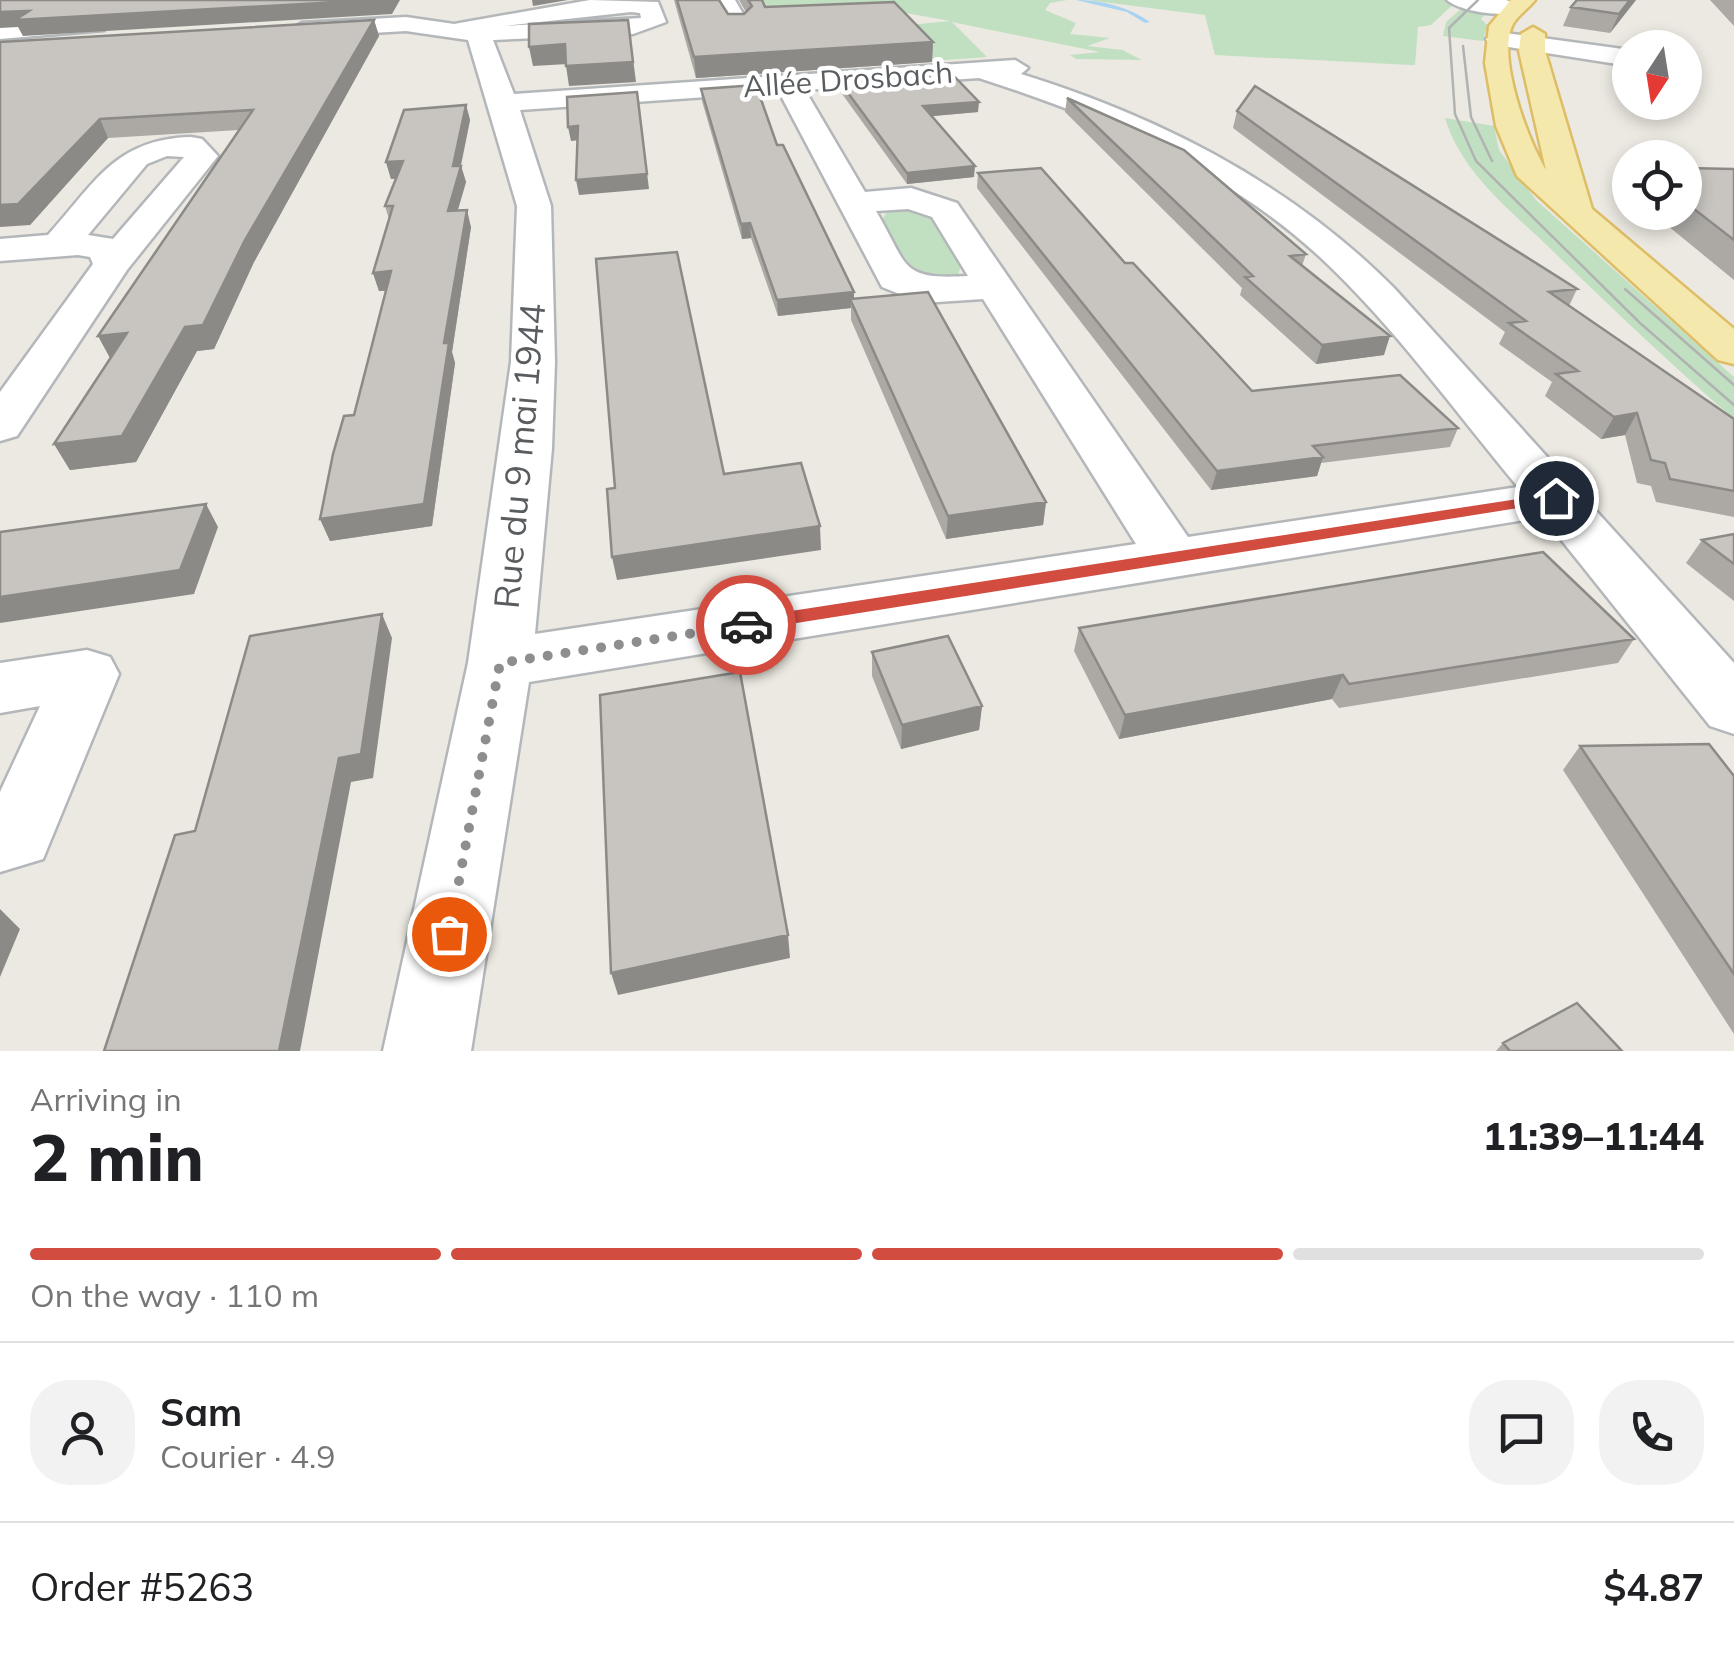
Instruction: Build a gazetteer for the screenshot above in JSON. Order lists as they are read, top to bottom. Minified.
{"streets":{"street":["Allée Drosbach","Rue du 9 mai 1944"]},"crossings":[["Allée Drosbach","Rue du 9 mai 1944"]],"north":"bottom","page":{"heading":["2 min","Arriving in","11:39–11:44"],"panel":["Sam","Courier · 4.9","Order #5263","$4.87"],"bar":"On the way · 110 m"}}
